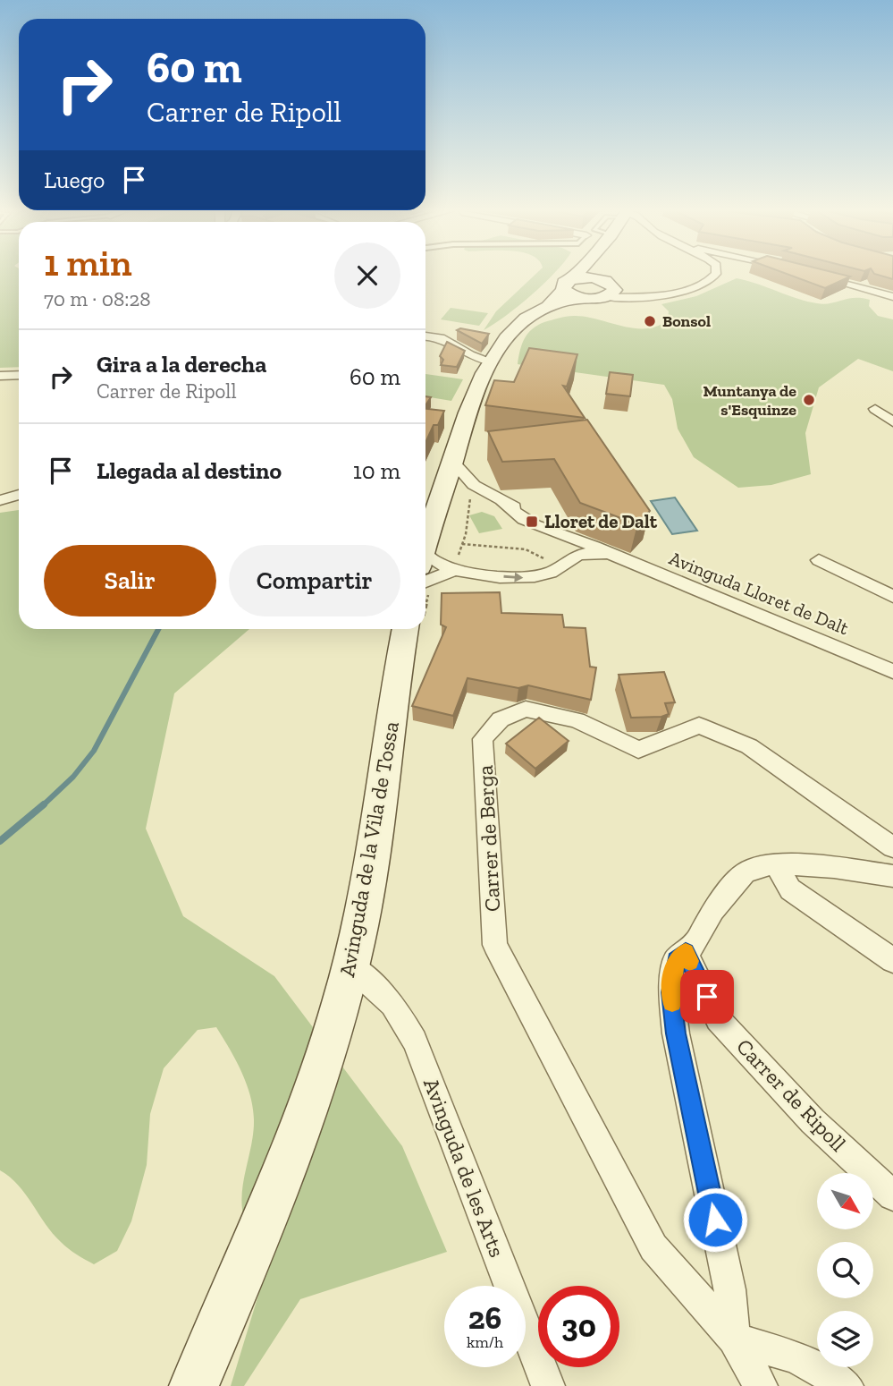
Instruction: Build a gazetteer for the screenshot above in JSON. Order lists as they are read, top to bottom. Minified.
{"streets":{"main road":["Avinguda de la Vila de Tossa"],"street":["Avinguda Lloret de Dalt","Carrer de Berga","Carrer de Ripoll","Avinguda de les Arts"]},"crossings":[["Avinguda de la Vila de Tossa","Avinguda de les Arts"]],"places":{"other":["Bonsol","Muntanya de s'Esquinze"],"transit":["Lloret de Dalt"]},"north":"bottom right","page":{"turn":["60 m","Carrer de Ripoll"],"then":"Luego","heading":["1 min","70 m · 08:28"],"list":[{"name":"Gira a la derecha","note":"Carrer de Ripoll","value":"60 m"},{"name":"Llegada al destino","value":"10 m"}],"buttons":["Salir","Compartir"],"speed":"26 km/h","limit":"30"}}
